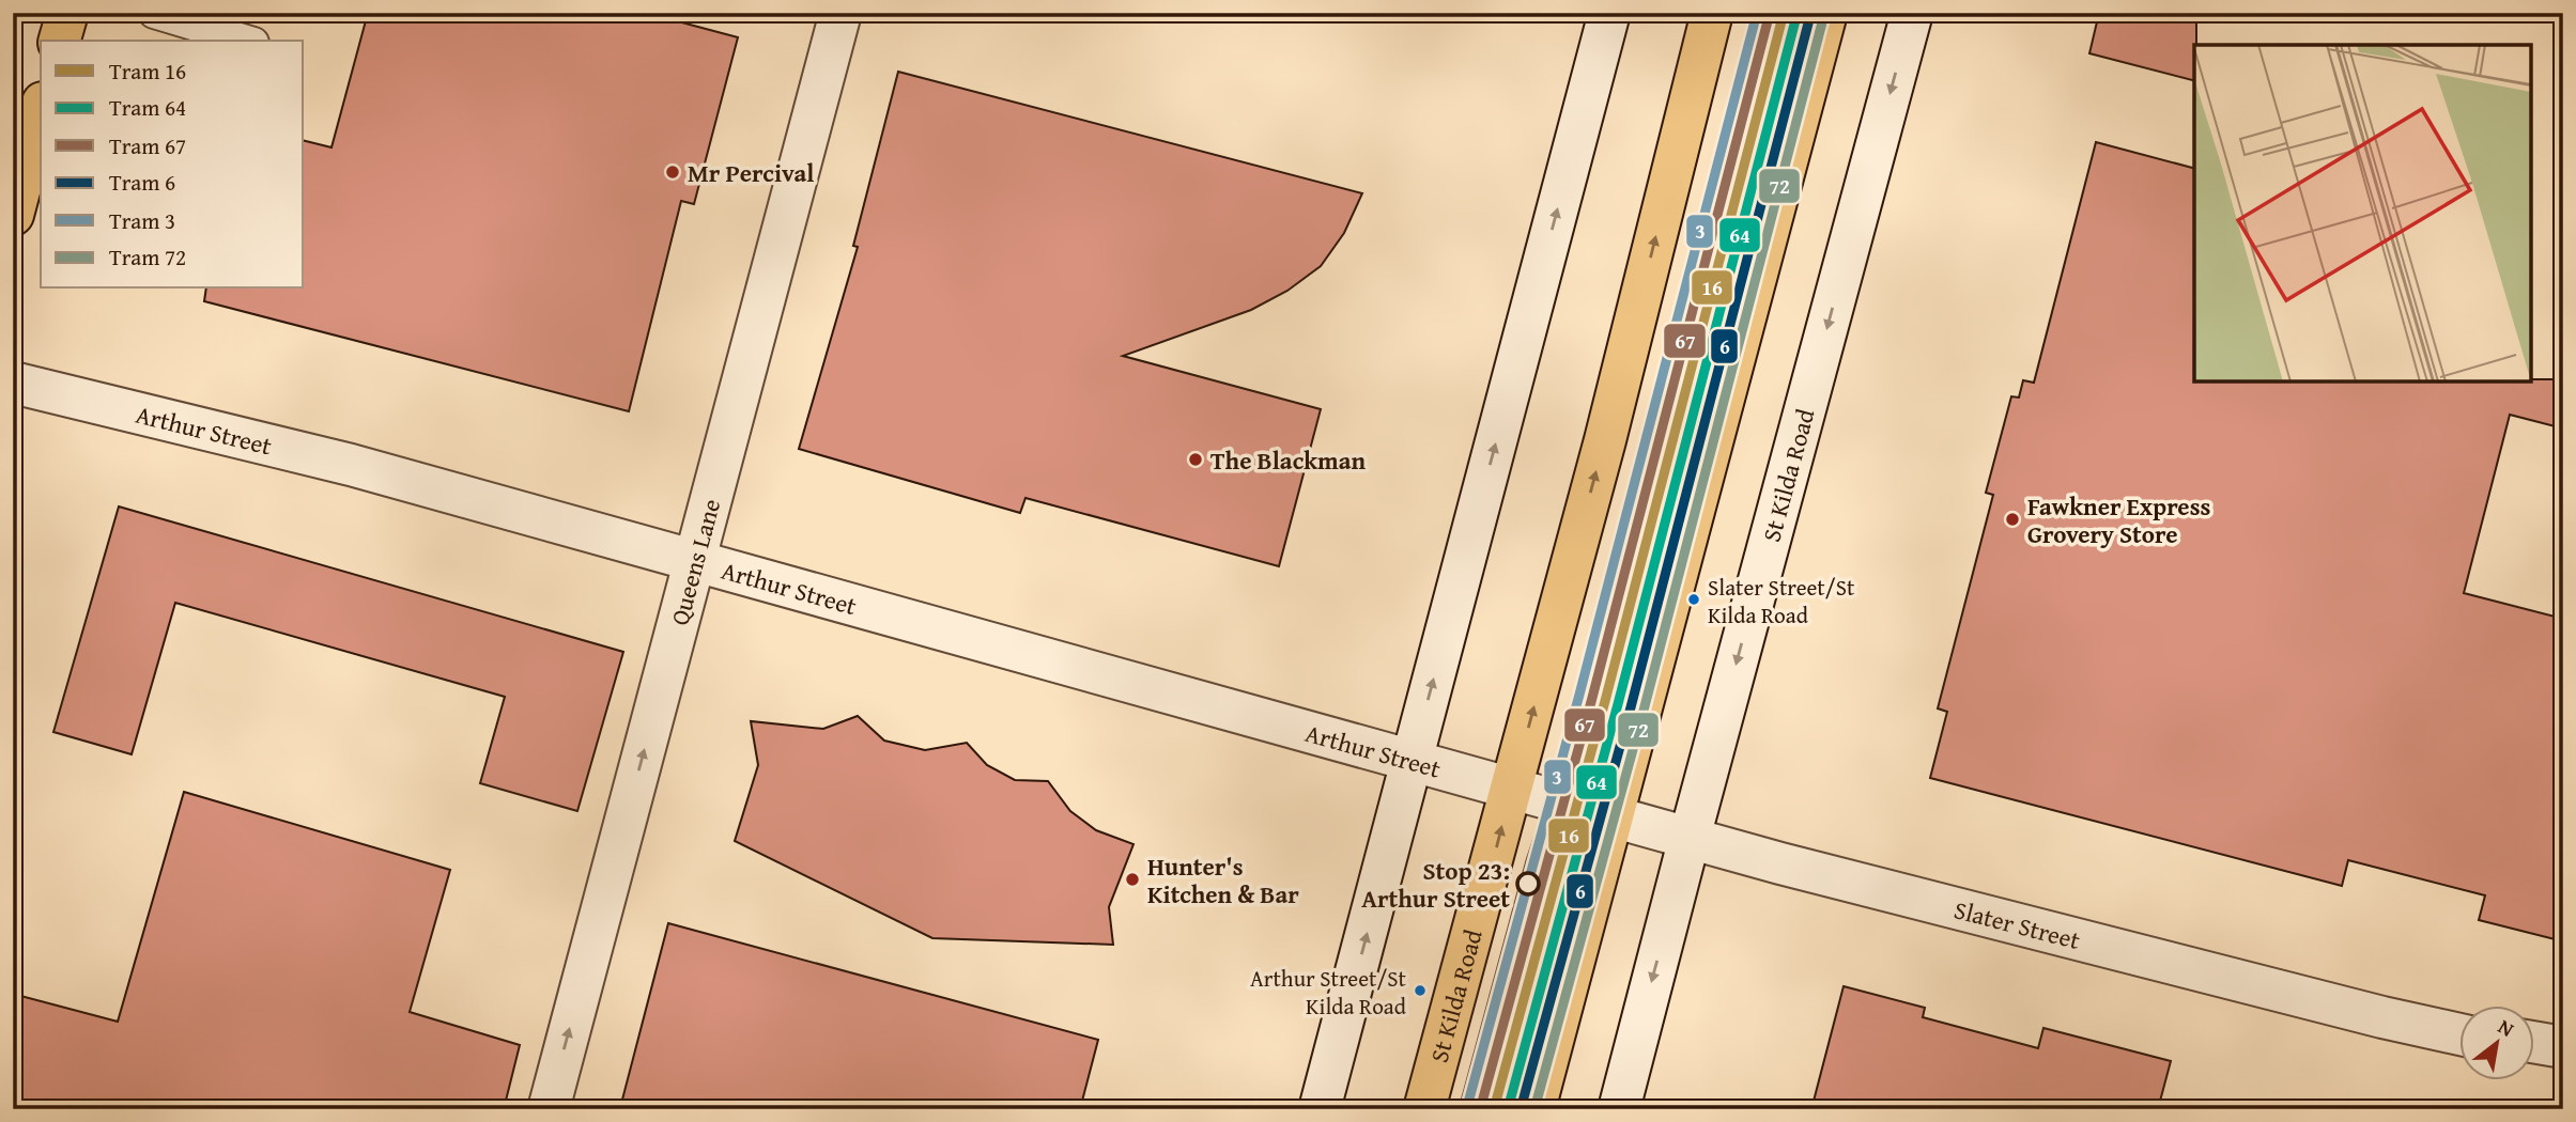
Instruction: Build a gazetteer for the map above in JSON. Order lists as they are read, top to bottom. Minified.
{"streets":{"main road":["St Kilda Road"],"street":["Arthur Street","Queens Lane","Slater Street"]},"crossings":[["Arthur Street","St Kilda Road"],["Arthur Street","Queens Lane"],["Arthur Street","Slater Street"],["St Kilda Road","Slater Street"]],"one_way":["Queens Lane"],"places":["Mr Percival","The Blackman","Fawkner Express Grovery Store","Slater Street/St Kilda Road","Hunter's Kitchen & Bar","Stop 23: Arthur Street","Arthur Street/St Kilda Road"],"lines":["tram line 16","tram line 67","tram line 3","tram line 64","tram line 6","tram line 72"],"legend":["Tram 16","Tram 64","Tram 67","Tram 6","Tram 3","Tram 72"],"north":"top right"}
